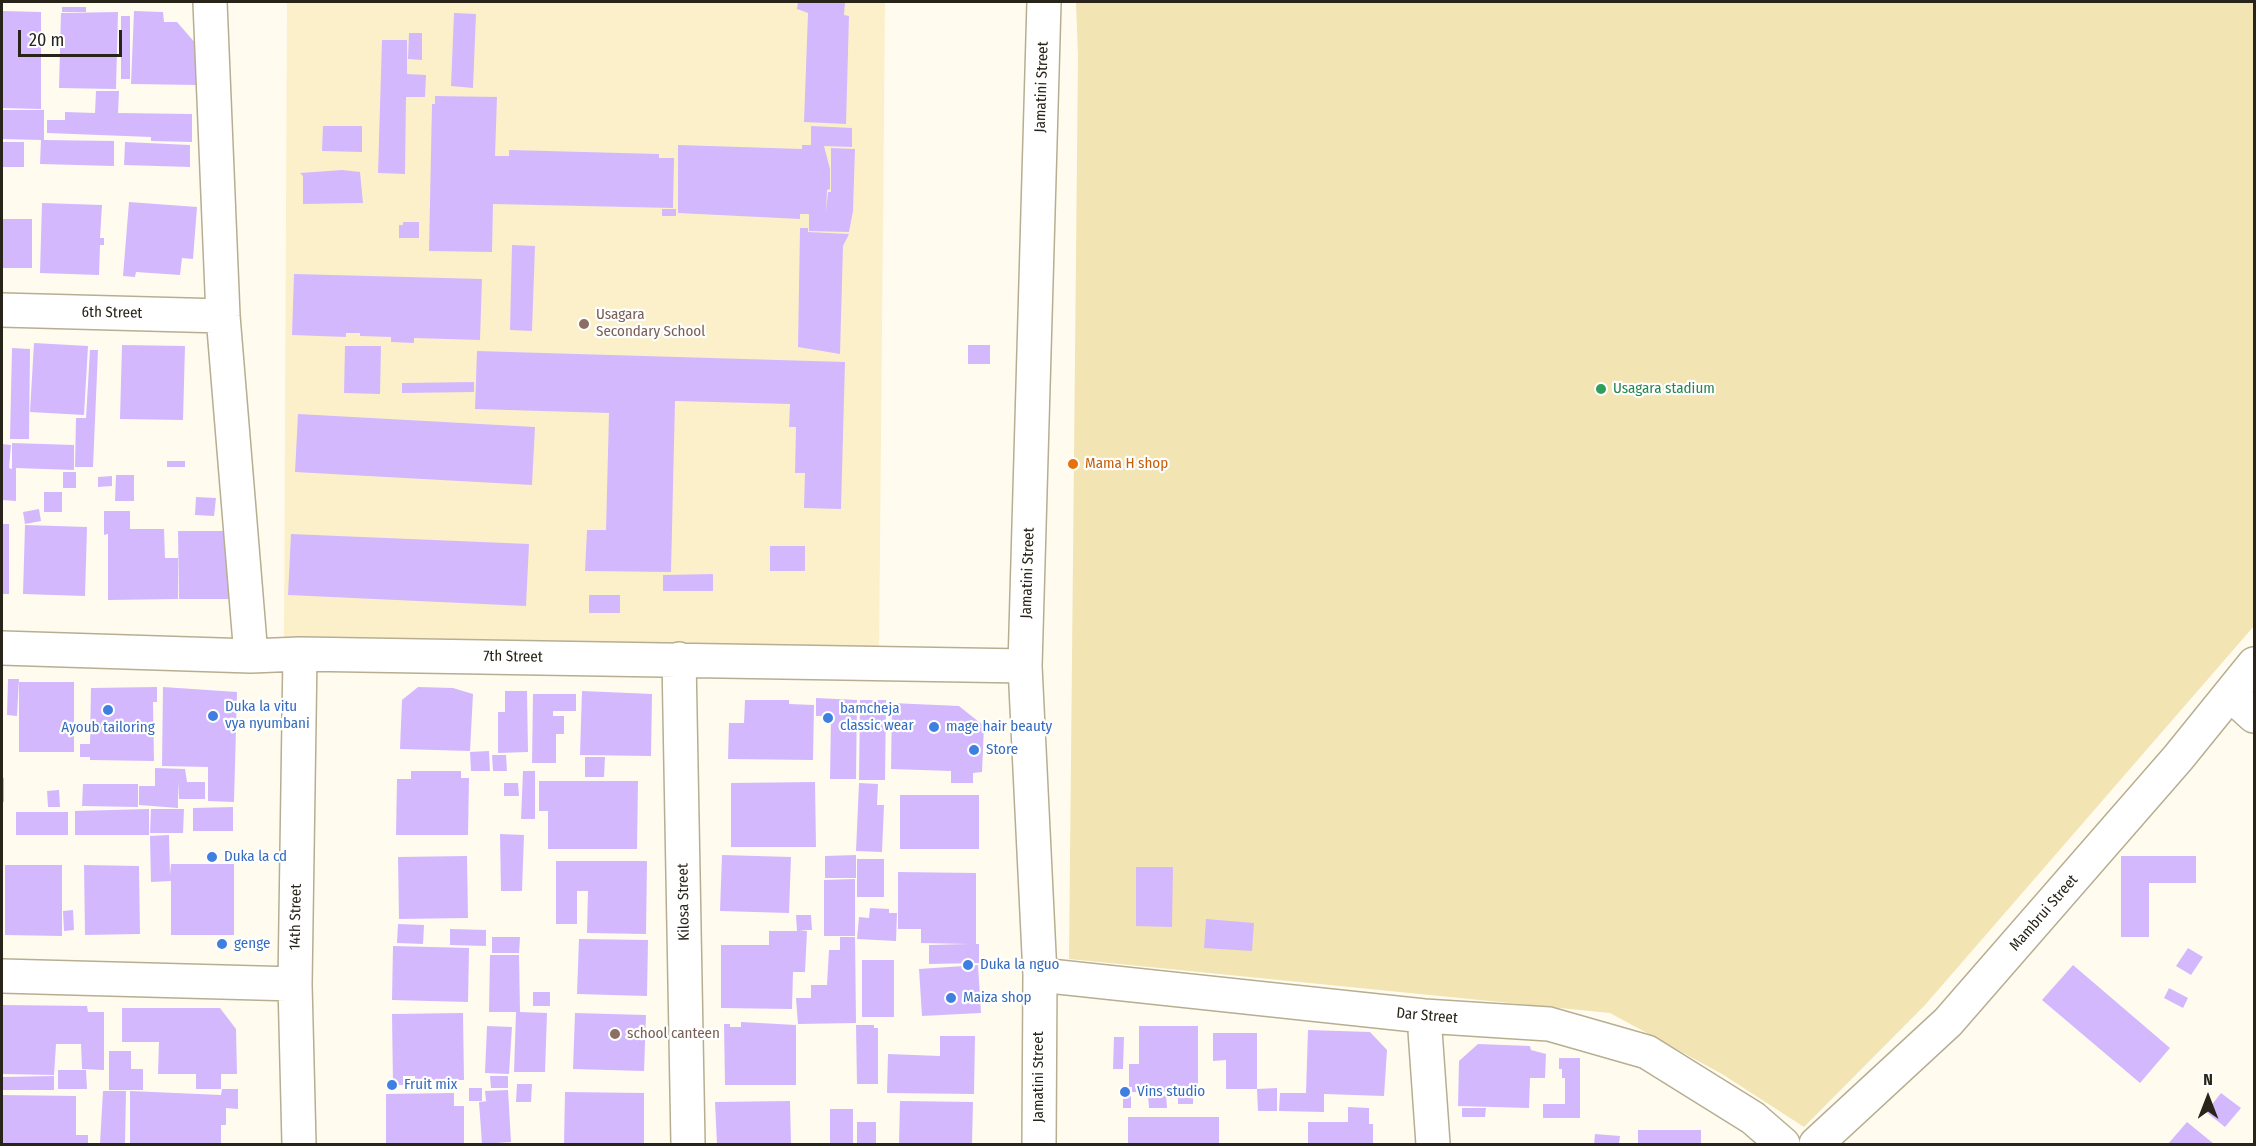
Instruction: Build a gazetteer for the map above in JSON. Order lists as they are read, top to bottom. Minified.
{"streets":{"street":["Jamatini Street","6th Street","7th Street","Kilosa Street","Mambrui Street","14th Street","Dar Street"]},"crossings":[["Jamatini Street","7th Street"],["Jamatini Street","Dar Street"],["7th Street","Kilosa Street"],["7th Street","14th Street"]],"places":["Usagara Secondary School","Usagara stadium","Mama H shop","Ayoub tailoring","Duka la vitu vya nyumbani","bamcheja classic wear","mage hair beauty","Store","Duka la cd","genge","Duka la nguo","Maiza shop","school canteen","Fruit mix","Vins studio"],"scale_bar":"20 m","north":"top"}
